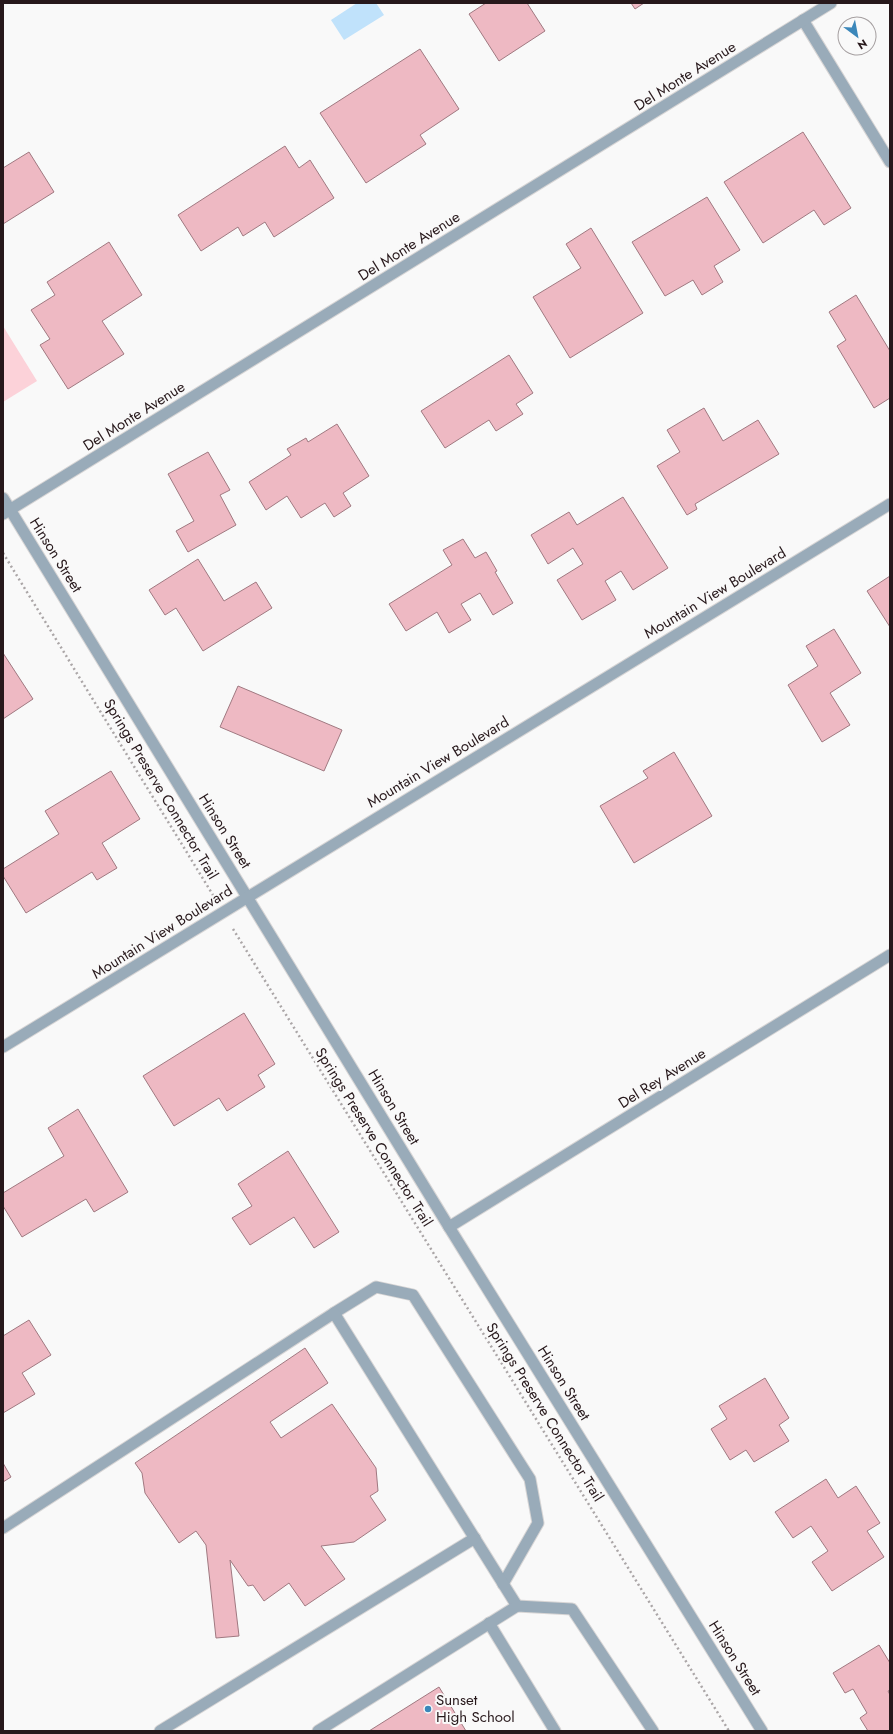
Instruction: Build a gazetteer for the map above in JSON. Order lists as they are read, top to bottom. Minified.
{"streets":{"street":["Del Monte Avenue","Hinson Street","Mountain View Boulevard","Del Rey Avenue"],"path":["Springs Preserve Connector Trail"]},"crossings":[["Del Monte Avenue","Hinson Street"],["Hinson Street","Mountain View Boulevard"],["Hinson Street","Del Rey Avenue"],["Mountain View Boulevard","Springs Preserve Connector Trail"]],"places":["Sunset High School"],"north":"bottom right"}
